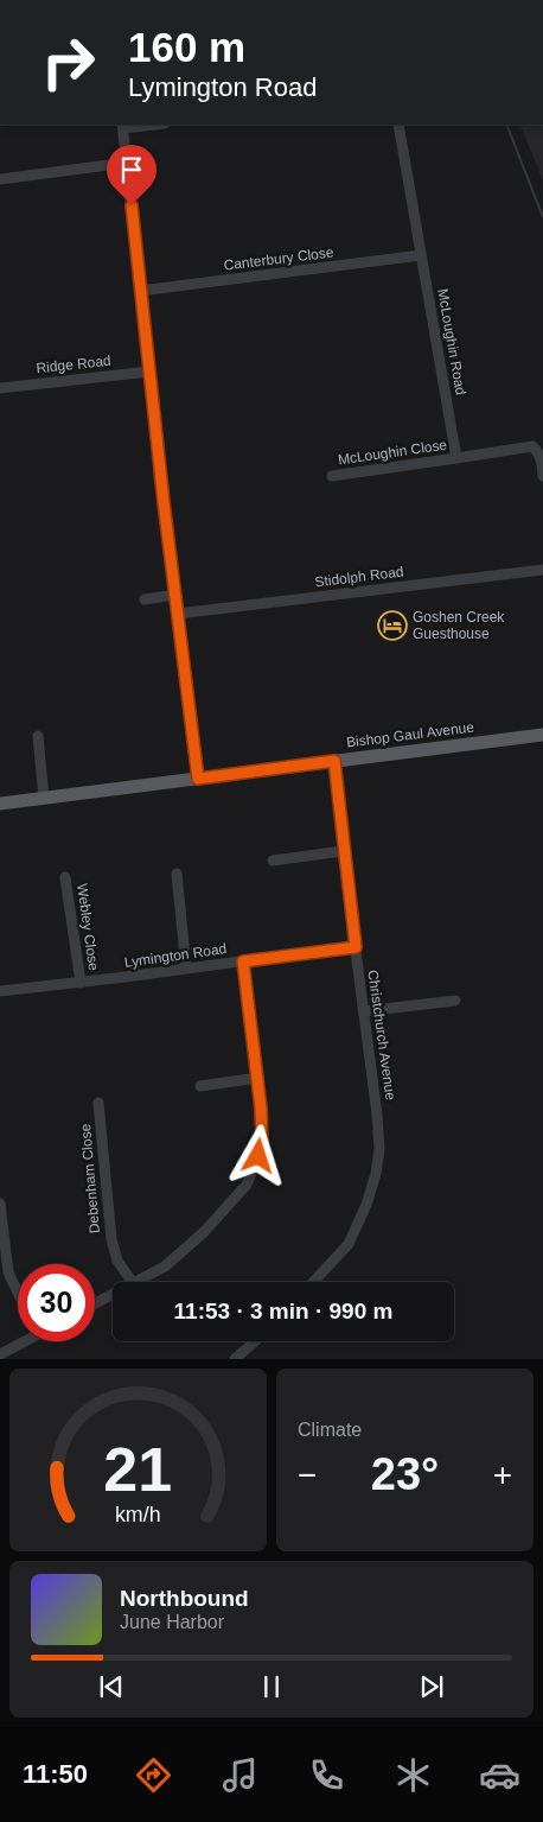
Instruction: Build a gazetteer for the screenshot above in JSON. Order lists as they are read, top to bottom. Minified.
{"streets":{"main road":["Bishop Gaul Avenue"],"street":["Canterbury Close","McLoughin Road","Ridge Road","McLoughin Close","Stidolph Road","Webley Close","Lymington Road","Christchurch Avenue","Debenham Close"]},"crossings":[["Canterbury Close","McLoughin Road"],["McLoughin Road","McLoughin Close"],["Bishop Gaul Avenue","Christchurch Avenue"],["Webley Close","Lymington Road"],["Lymington Road","Christchurch Avenue"]],"places":{"hotel":["Goshen Creek Guesthouse"]},"page":{"turn":["160 m","Lymington Road"],"limit":"30","trip":"11:53 · 3 min · 990 m","tile":"Climate","heat":["−","23°","+"],"song":["Northbound","June Harbor"],"tabs":"11:50","gauge":["21","km/h"]}}
